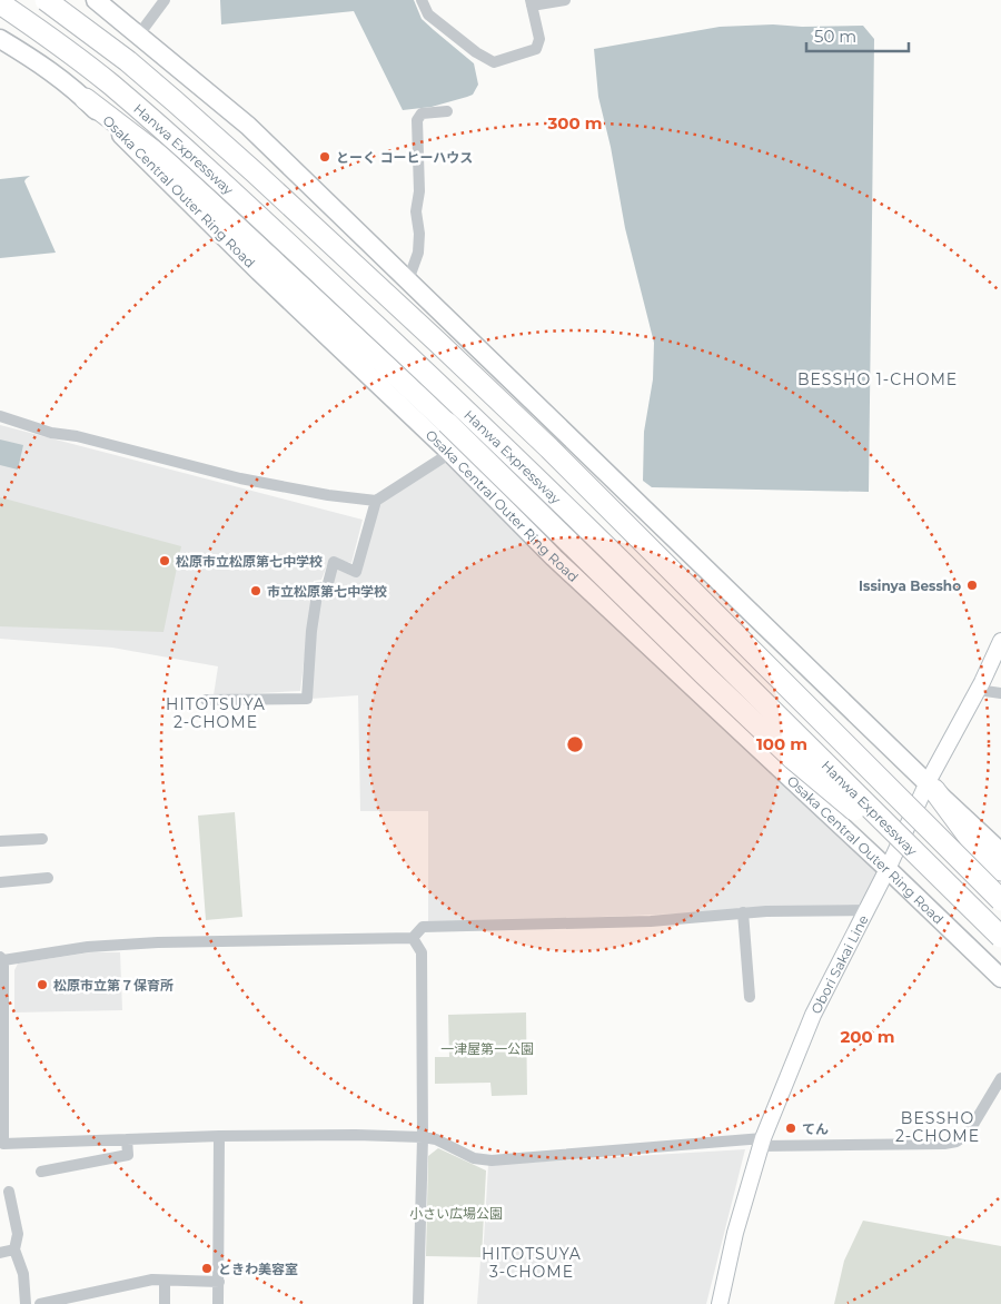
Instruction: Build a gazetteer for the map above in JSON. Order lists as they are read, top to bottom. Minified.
{"streets":{"highway":["Hanwa Expressway"],"main road":["Osaka Central Outer Ring Road","Obori Sakai Line"]},"crossings":[["Osaka Central Outer Ring Road","Obori Sakai Line"]],"districts":["BESSHO 1-CHOME","HITOTSUYA 2-CHOME","BESSHO 2-CHOME","HITOTSUYA 3-CHOME"],"parks":["一津屋第一公園","小さい広場公園"],"places":["とーく コーヒーハウス","松原市立松原第七中学校","Issinya Bessho","市立松原第七中学校","松原市立第７保育所","てん","ときわ美容室"],"scale_bar":"50 m","rings":["300 m","100 m","200 m"]}
